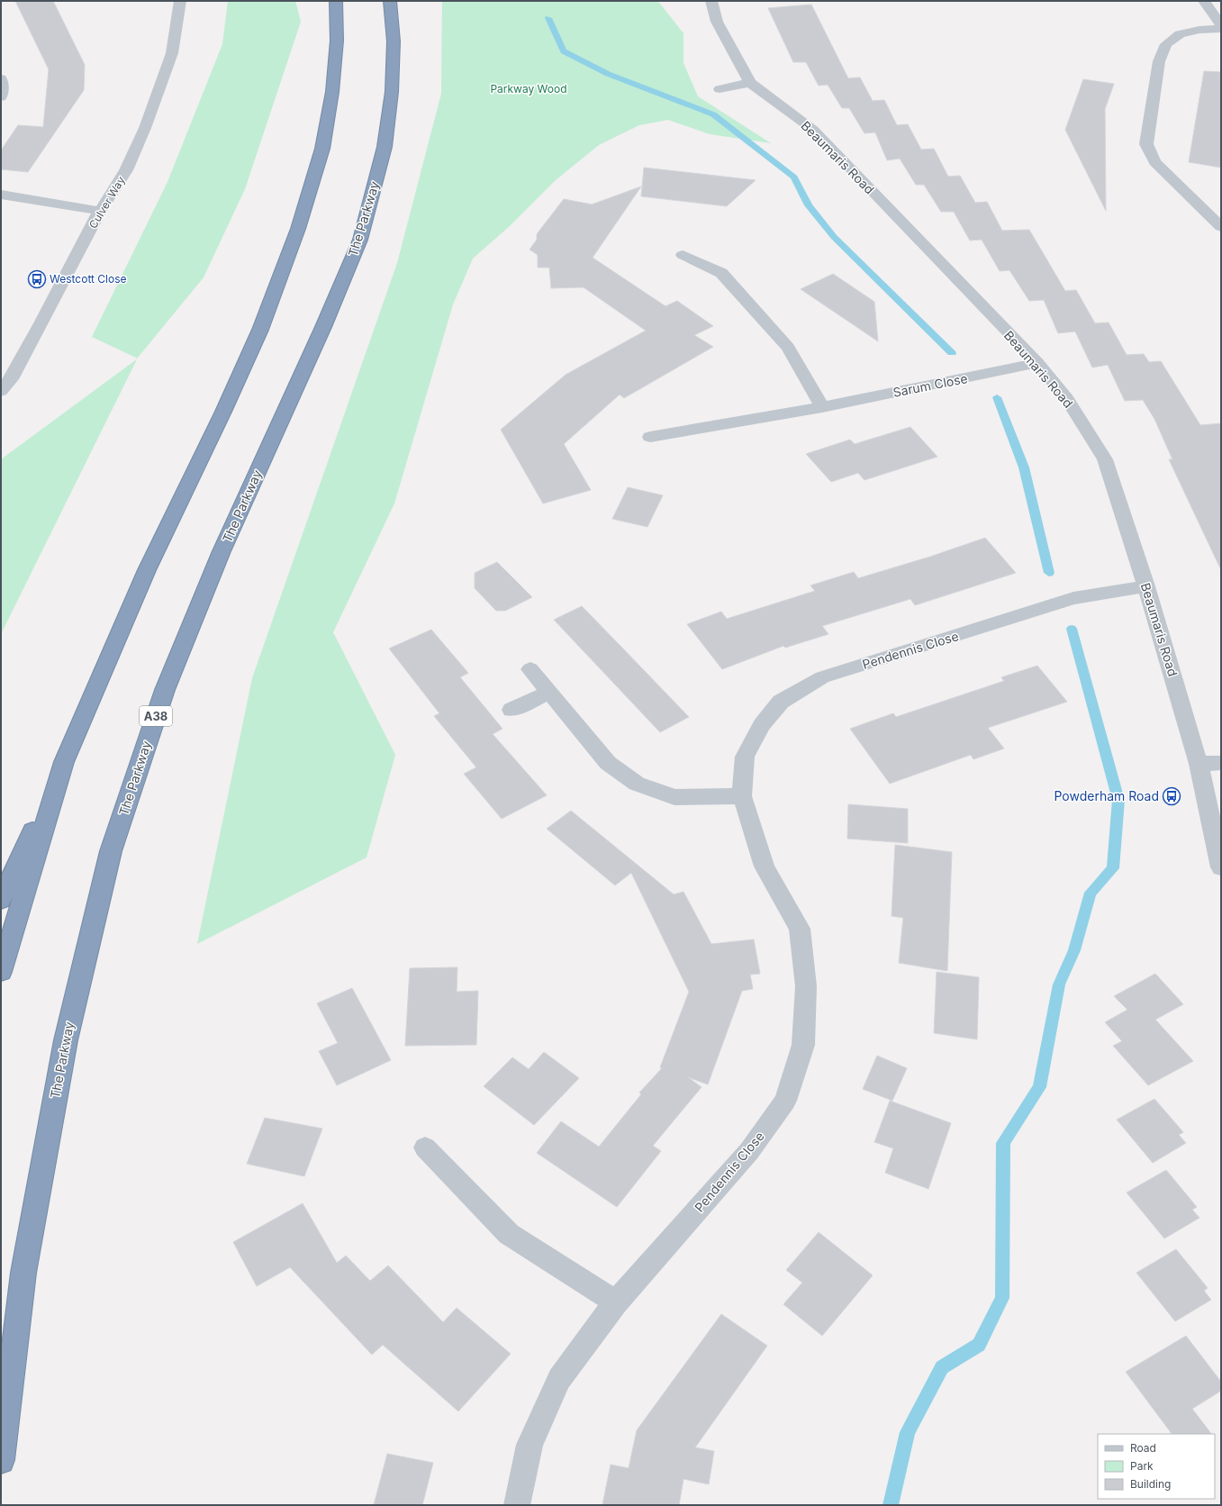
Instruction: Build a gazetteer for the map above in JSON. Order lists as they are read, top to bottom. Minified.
{"streets":{"highway":["The Parkway","A38"],"street":["Beaumaris Road","Culver Way","Sarum Close","Pendennis Close"]},"crossings":[["Beaumaris Road","Sarum Close"],["Beaumaris Road","Pendennis Close"]],"parks":["Parkway Wood"],"places":{"bus stop":["Westcott Close","Powderham Road"]},"legend":["Road","Park","Building"]}
